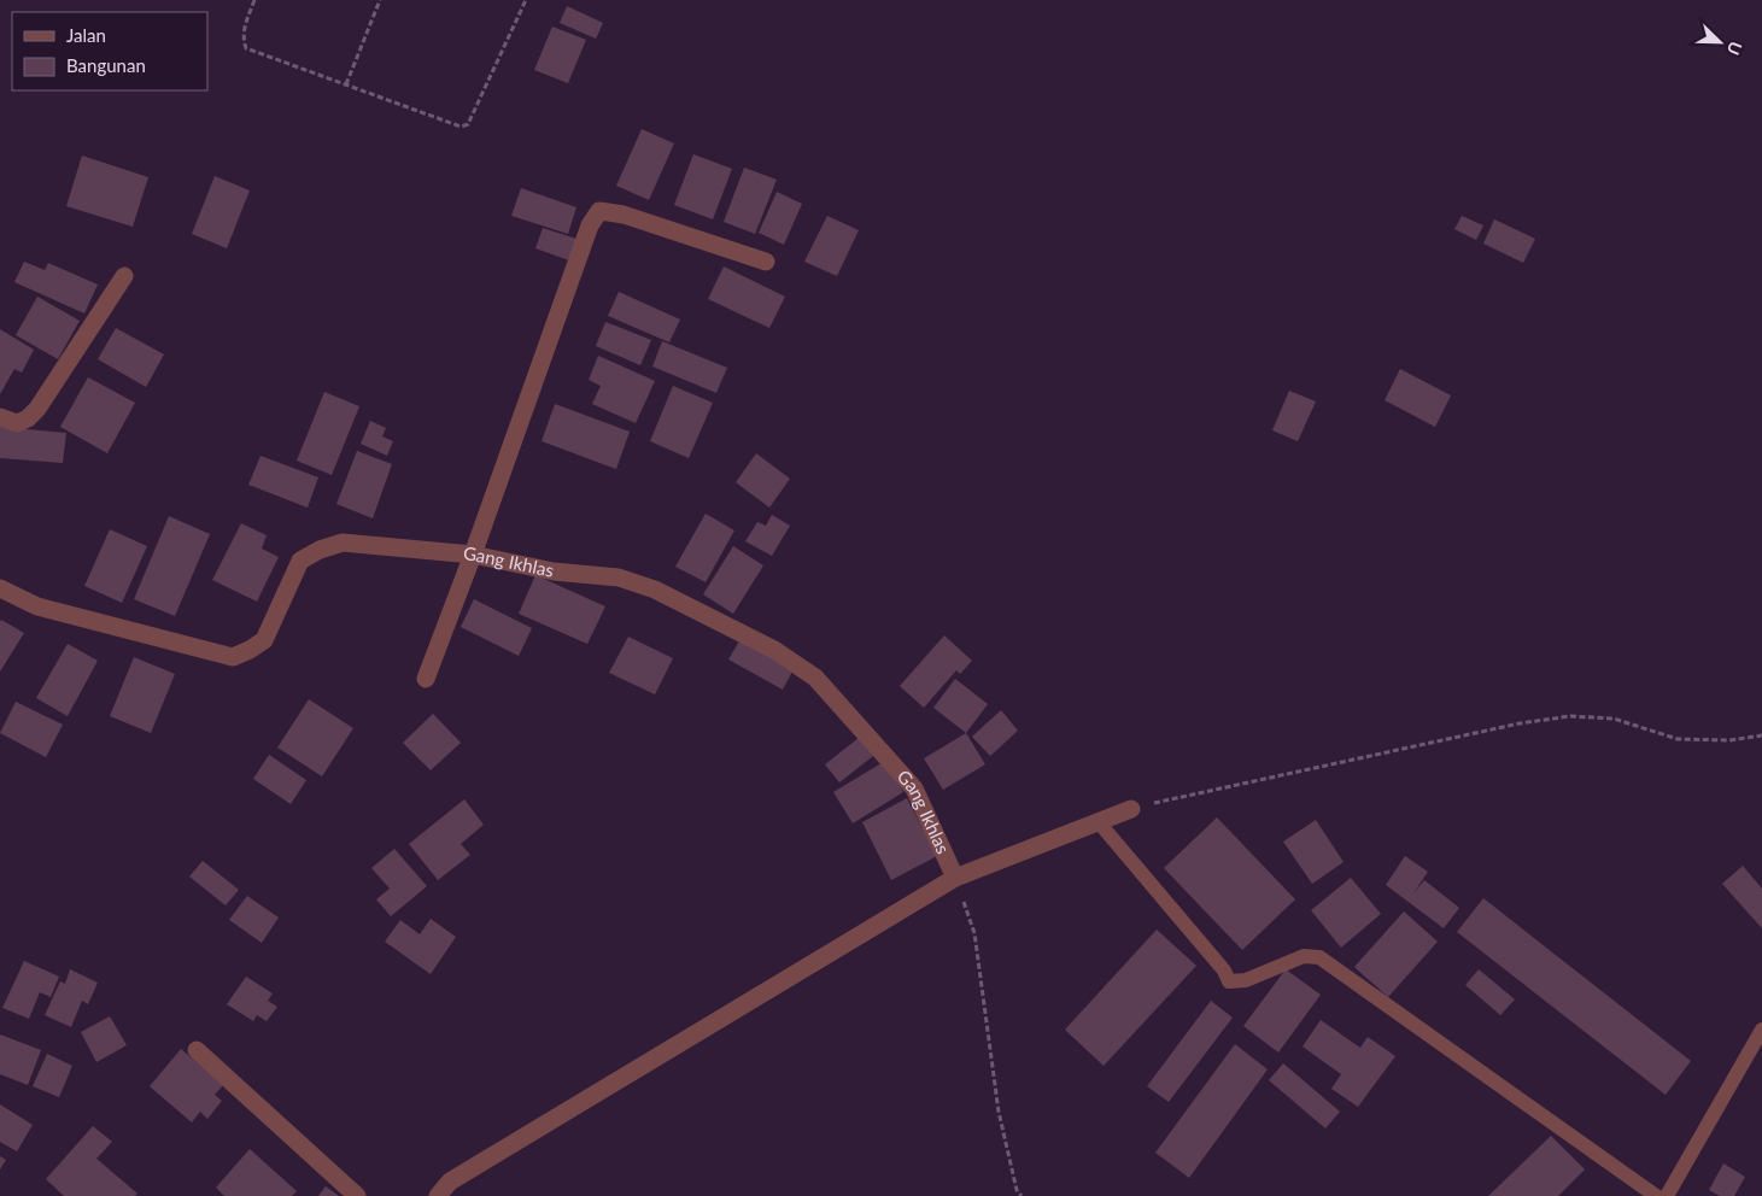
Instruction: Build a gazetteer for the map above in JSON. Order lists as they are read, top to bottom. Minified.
{"streets":{"street":["Gang Ikhlas"]},"legend":["Jalan","Bangunan"],"north":"bottom right"}
